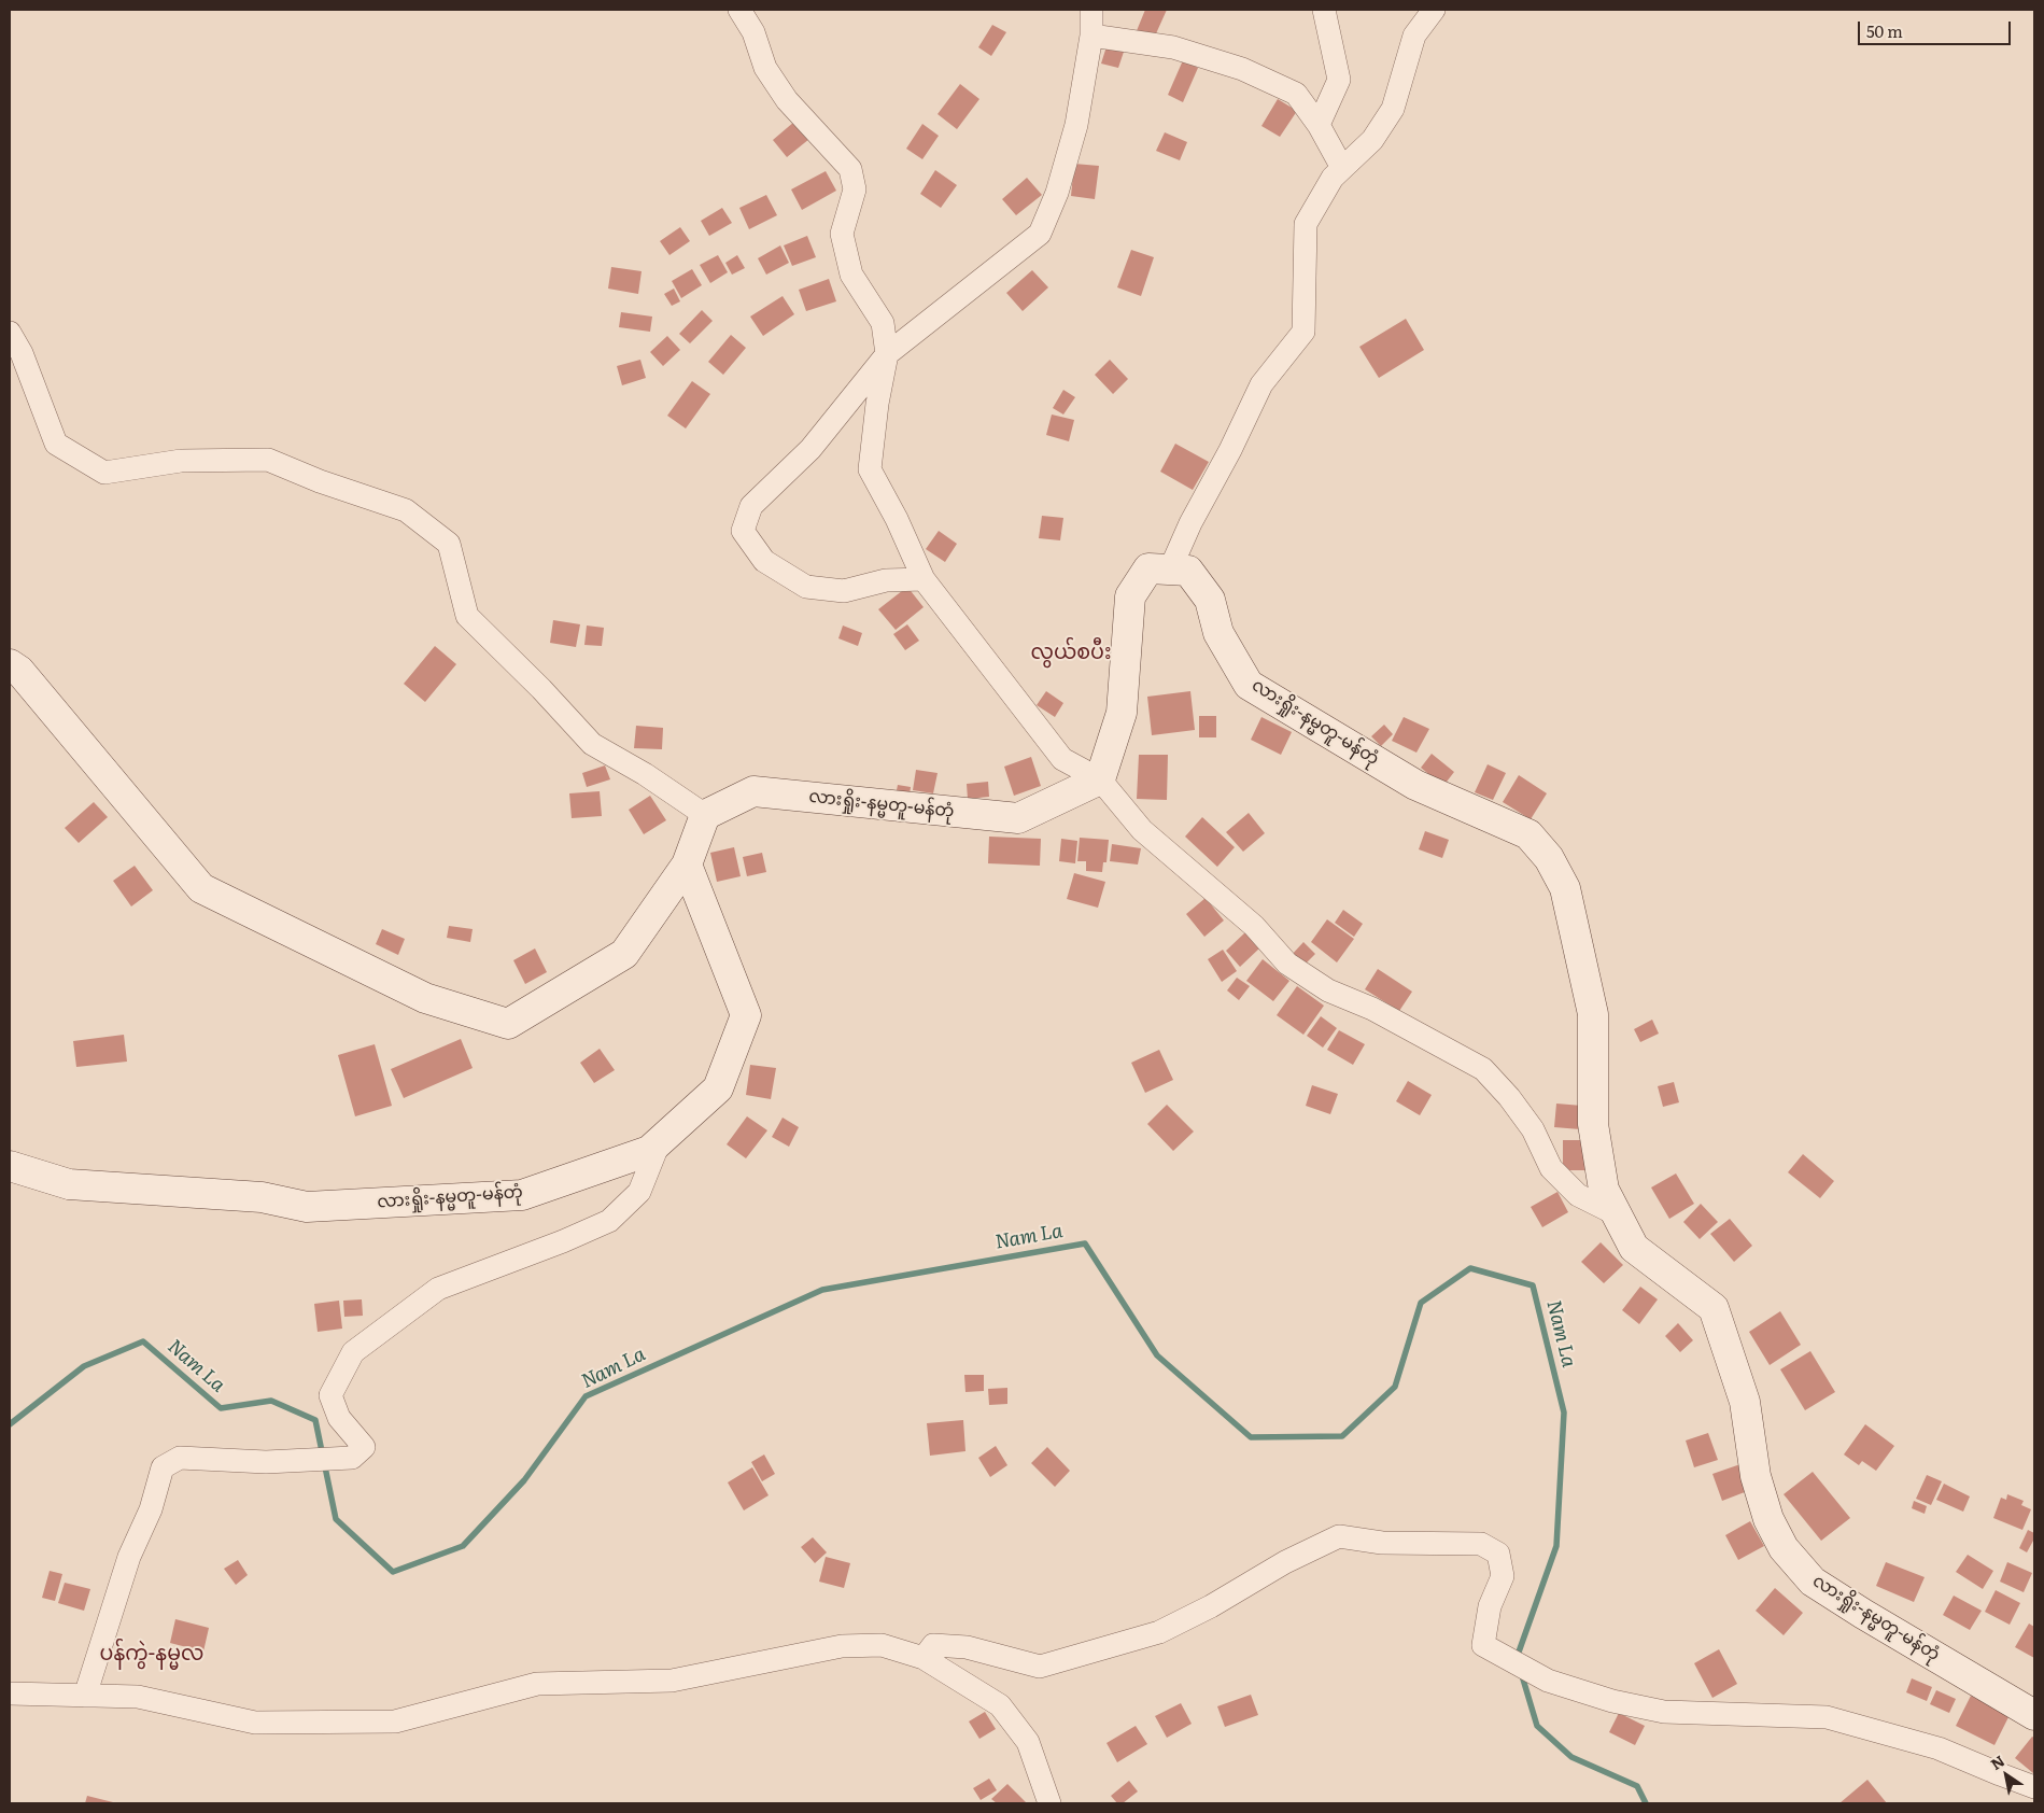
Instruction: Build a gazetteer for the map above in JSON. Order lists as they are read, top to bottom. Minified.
{"streets":{"main road":["လားရှိုး-နမ္မတူ-မန်တုံ"]},"districts":["လွယ်စပီး","ပန်ကွဲ-နမ္မလ"],"water":["Nam La"],"scale_bar":"50 m","north":"top left"}
